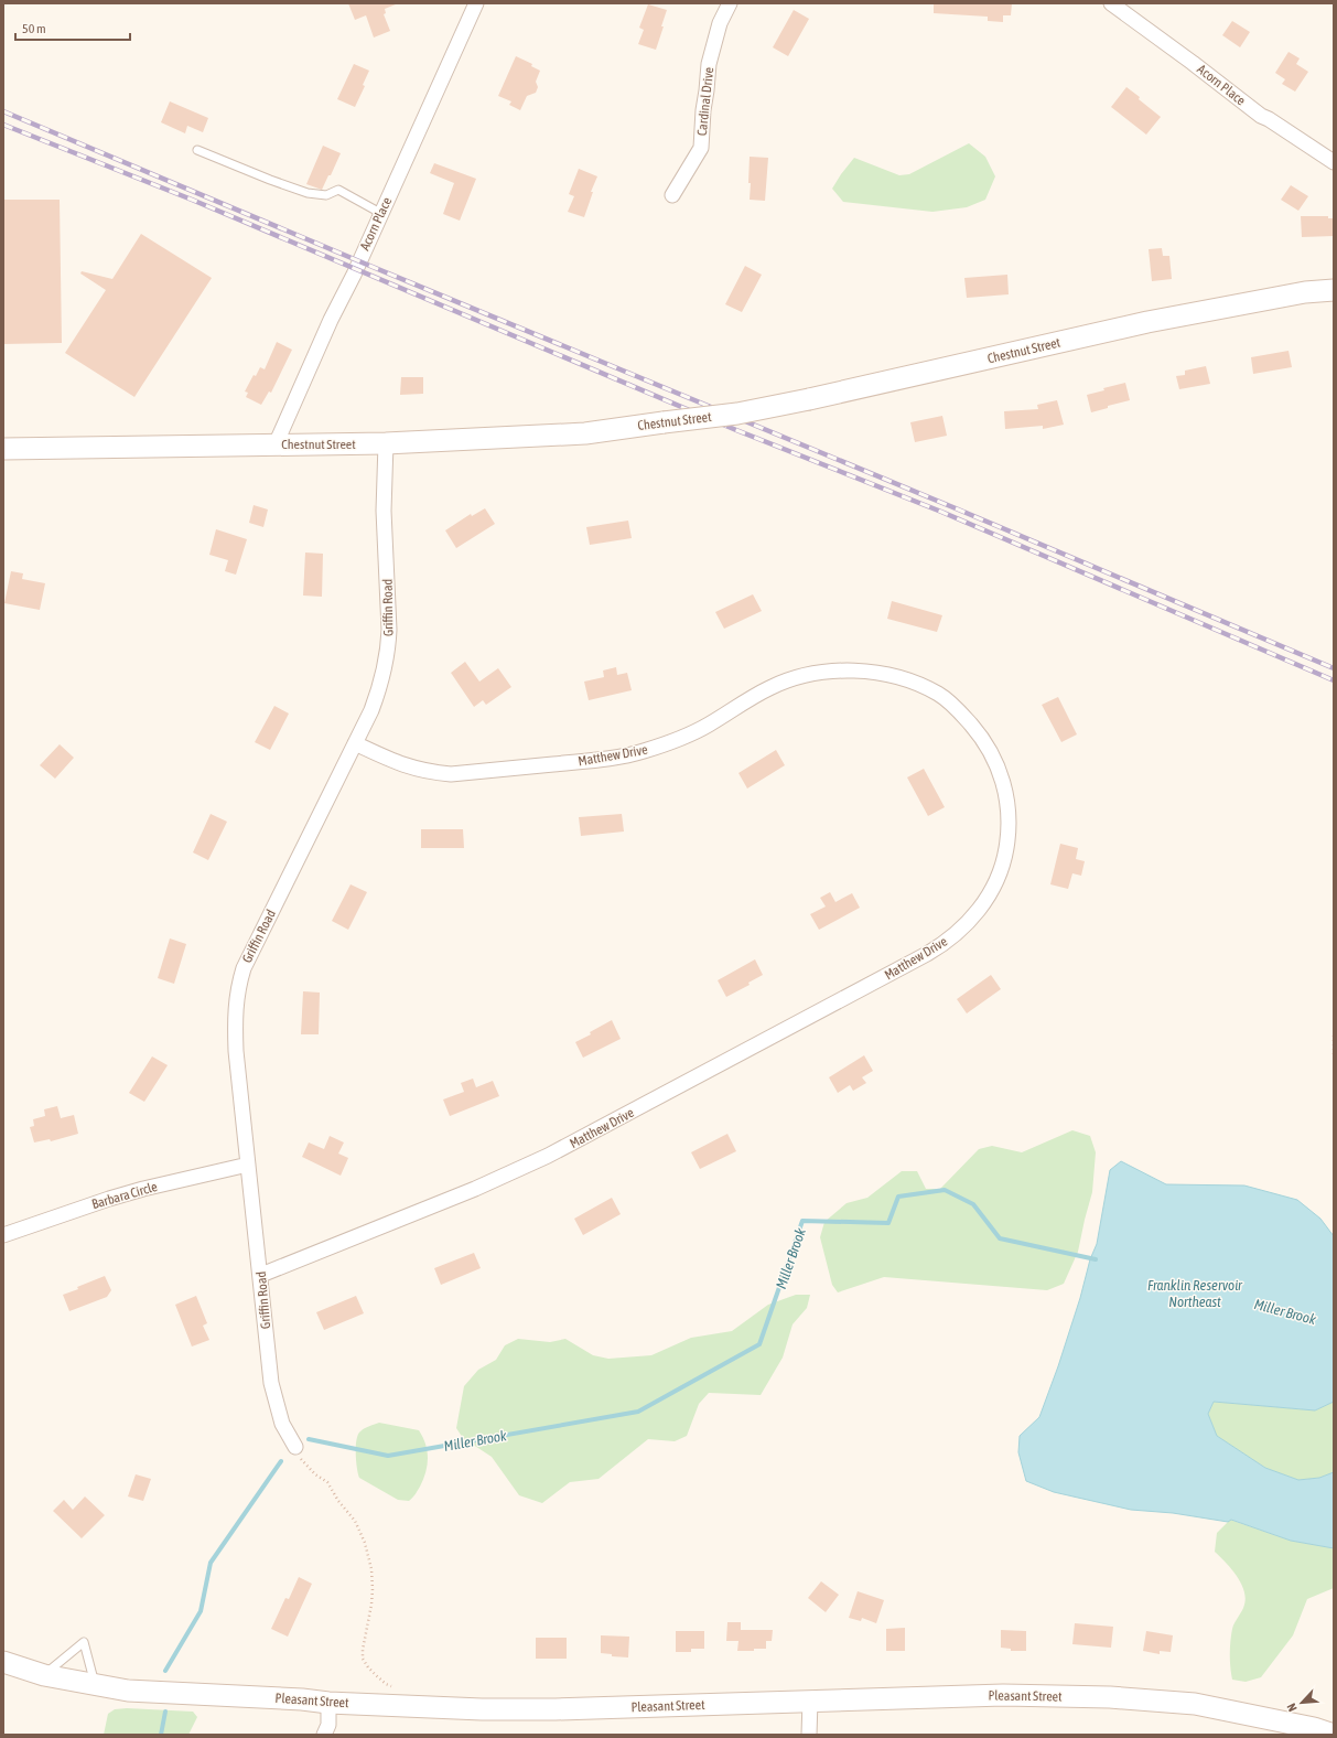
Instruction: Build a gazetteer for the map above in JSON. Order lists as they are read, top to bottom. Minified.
{"streets":{"main road":["Chestnut Street","Pleasant Street"],"street":["Acorn Place","Cardinal Drive","Griffin Road","Matthew Drive","Barbara Circle"]},"crossings":[["Acorn Place","Chestnut Street"],["Chestnut Street","Griffin Road"],["Griffin Road","Matthew Drive"],["Griffin Road","Barbara Circle"]],"water":["Miller Brook","Franklin Reservoir Northeast"],"scale_bar":"50 m","north":"bottom left"}
